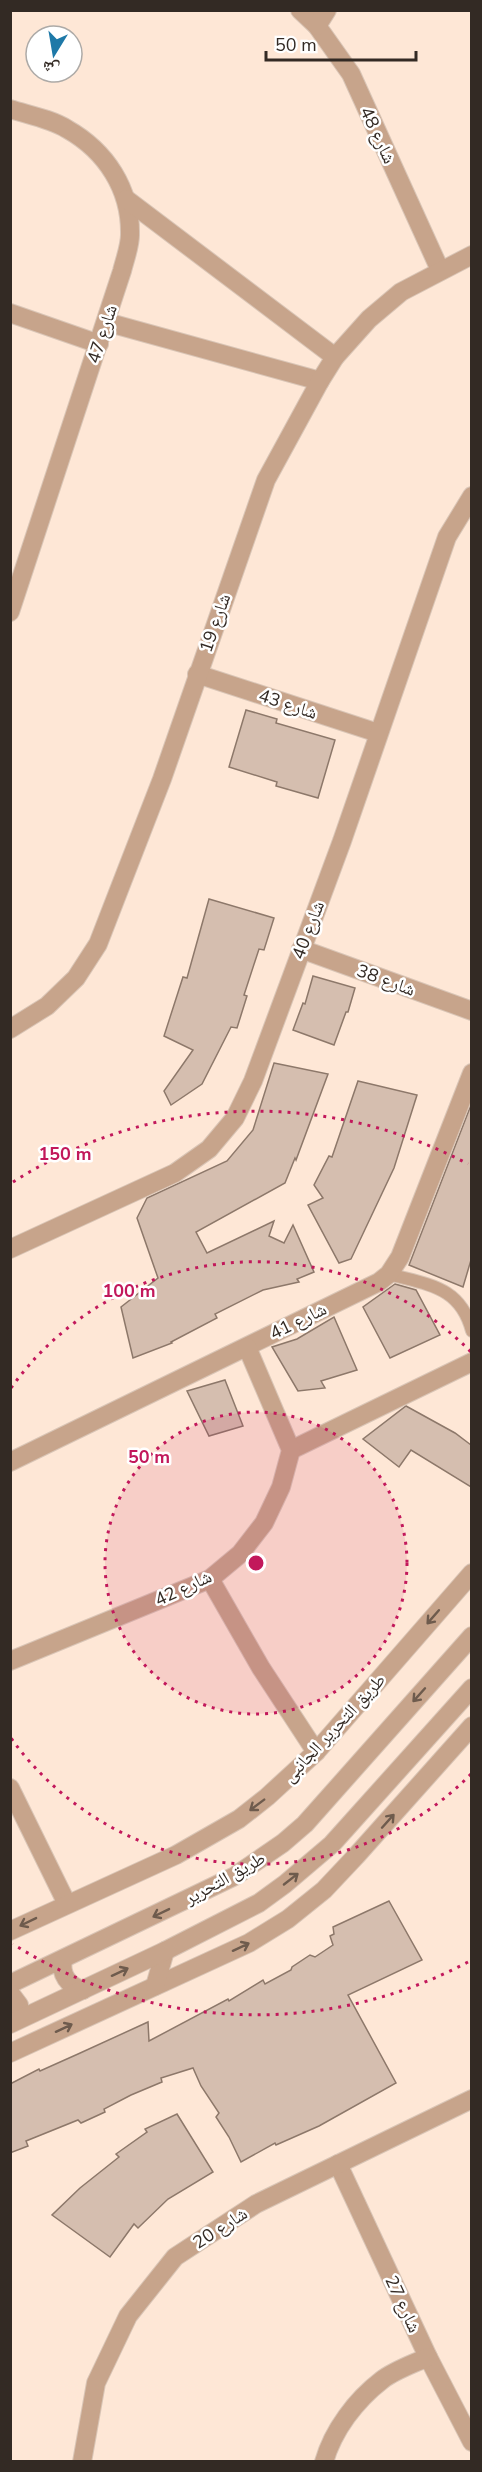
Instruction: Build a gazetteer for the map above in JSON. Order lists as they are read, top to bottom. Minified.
{"streets":{"street":["شارع 48","شارع 47","شارع 19","شارع 43","شارع 40","شارع 38","شارع 41","شارع 42","طريق التحرير الجانبى","طريق التحرير","شارع 20","شارع 27"]},"crossings":[["شارع 48","شارع 19"],["شارع 19","شارع 43"],["شارع 43","شارع 40"],["شارع 40","شارع 38"],["شارع 20","شارع 27"]],"scale_bar":"50 m","north":"bottom","rings":["150 m","100 m","50 m"]}
